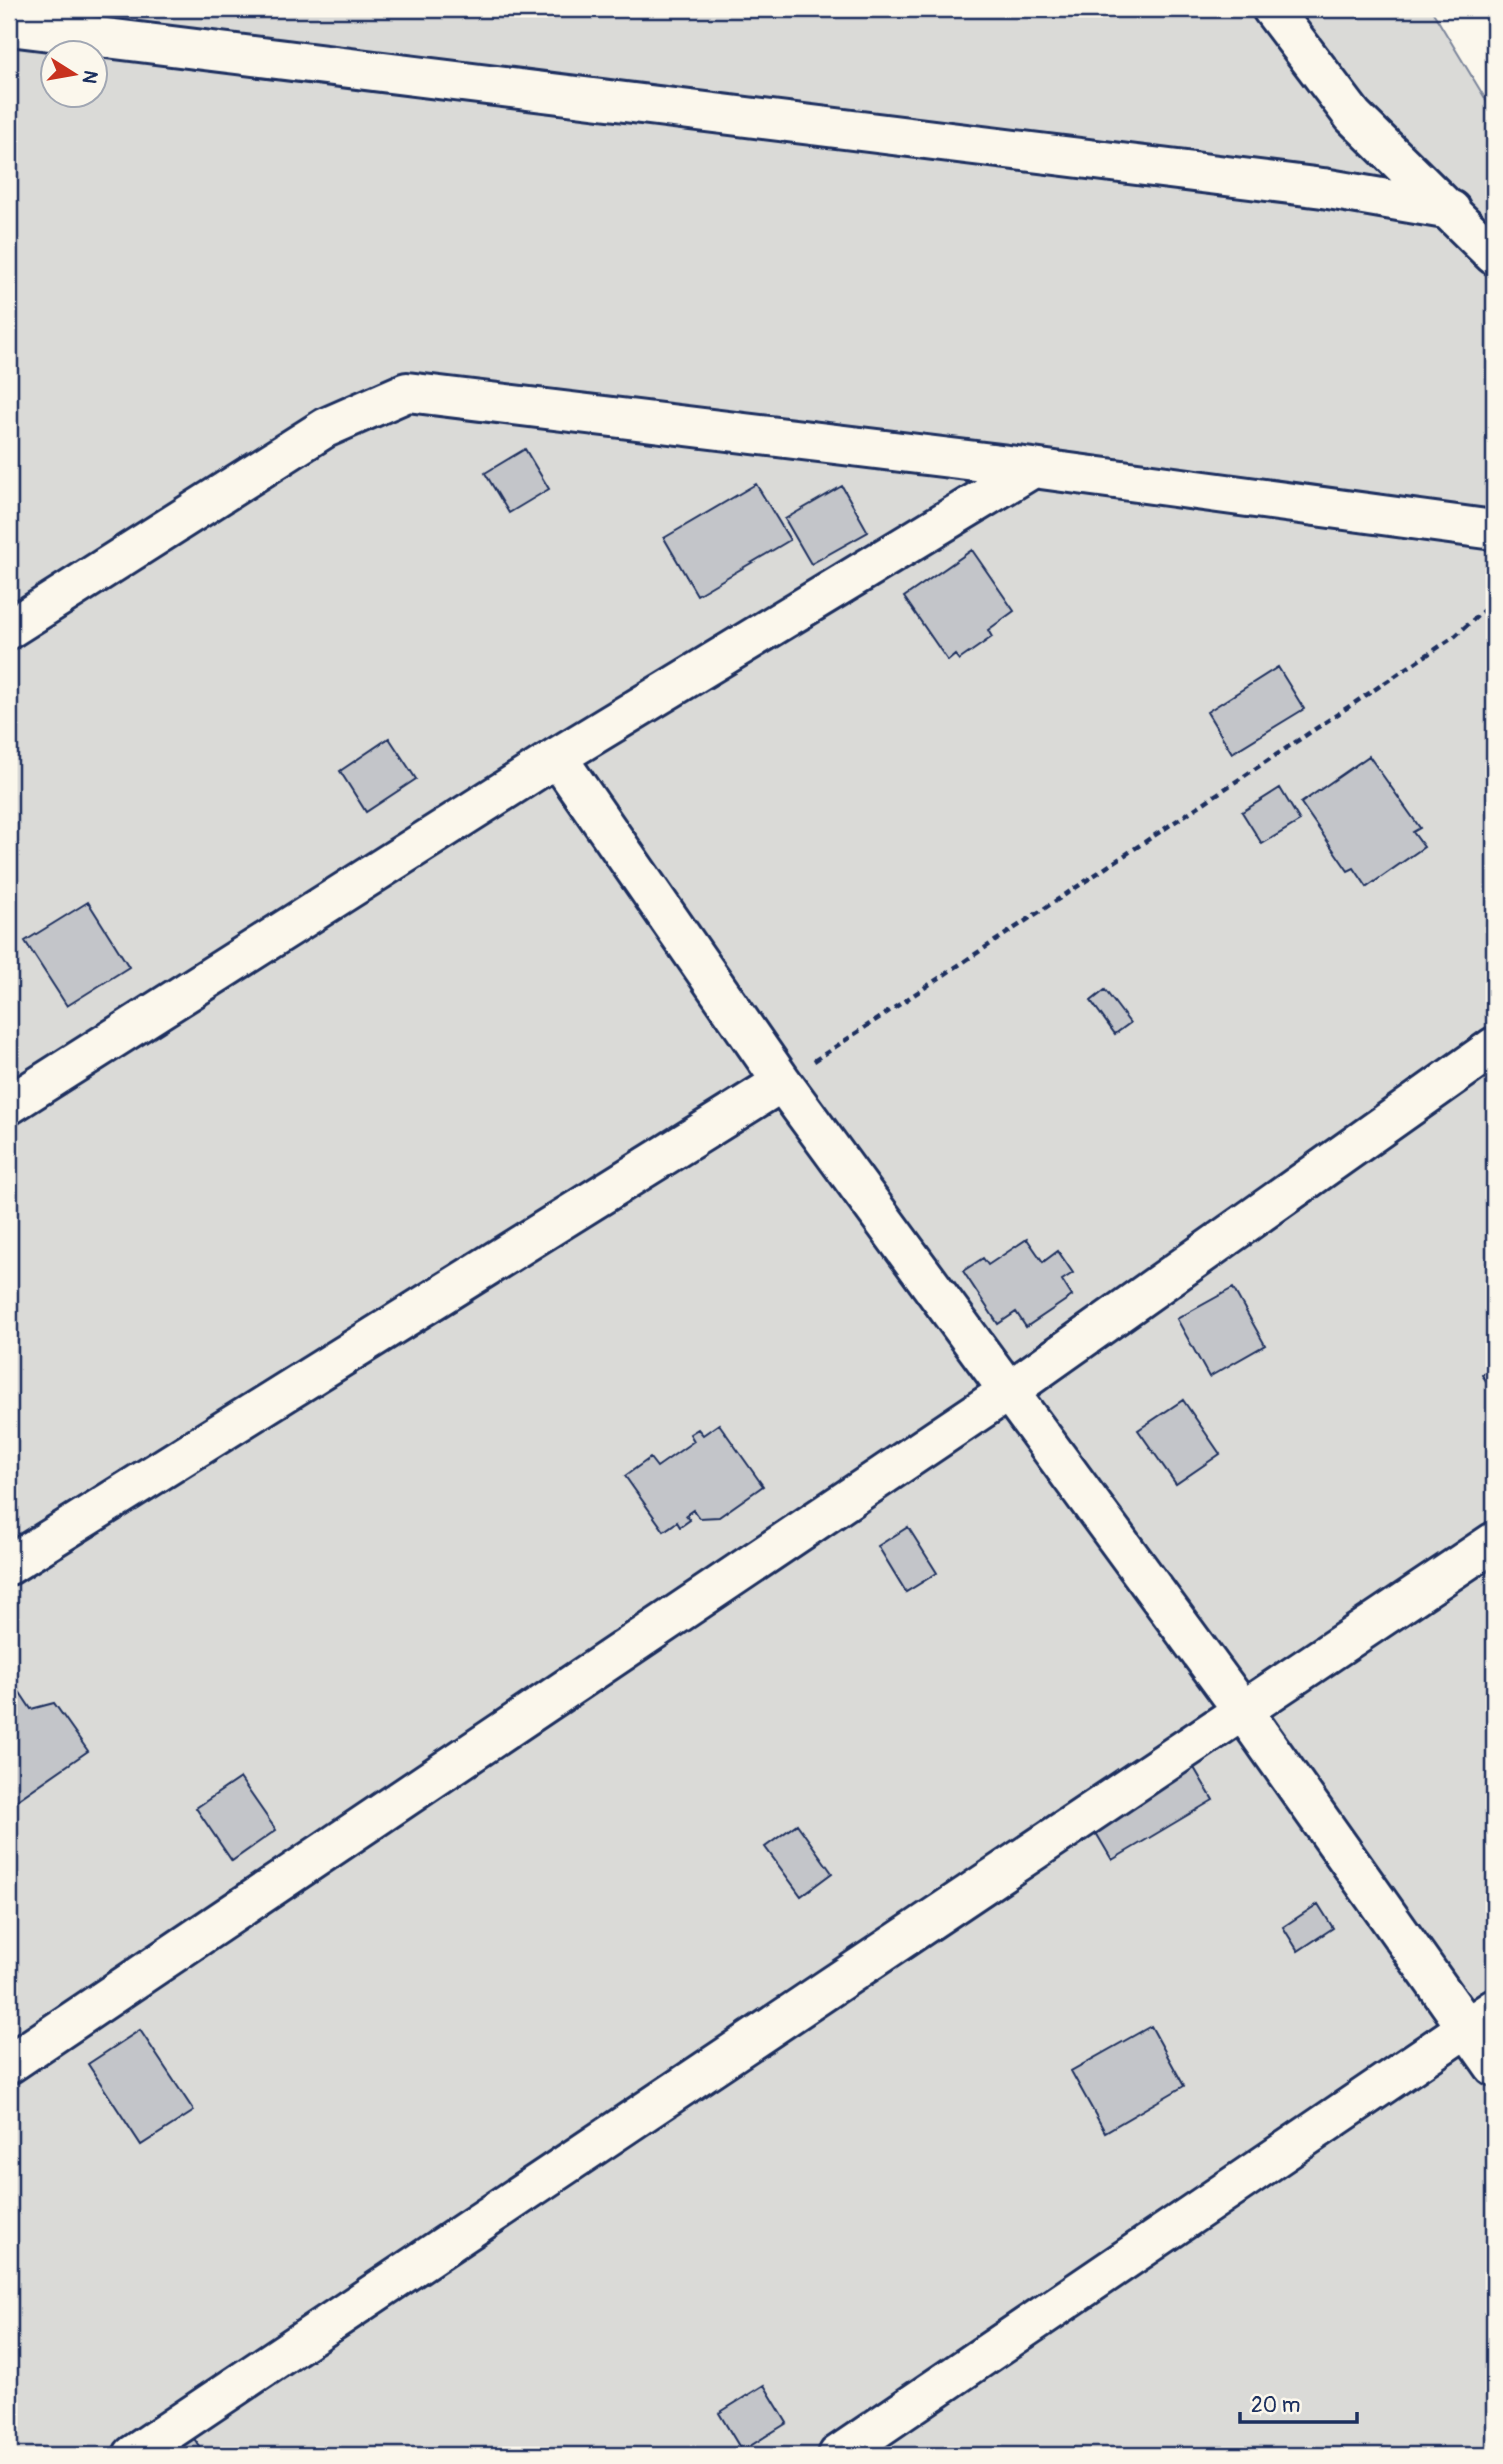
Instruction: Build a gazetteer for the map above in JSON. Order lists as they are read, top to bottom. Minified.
{"scale_bar":"20 m","north":"right"}
